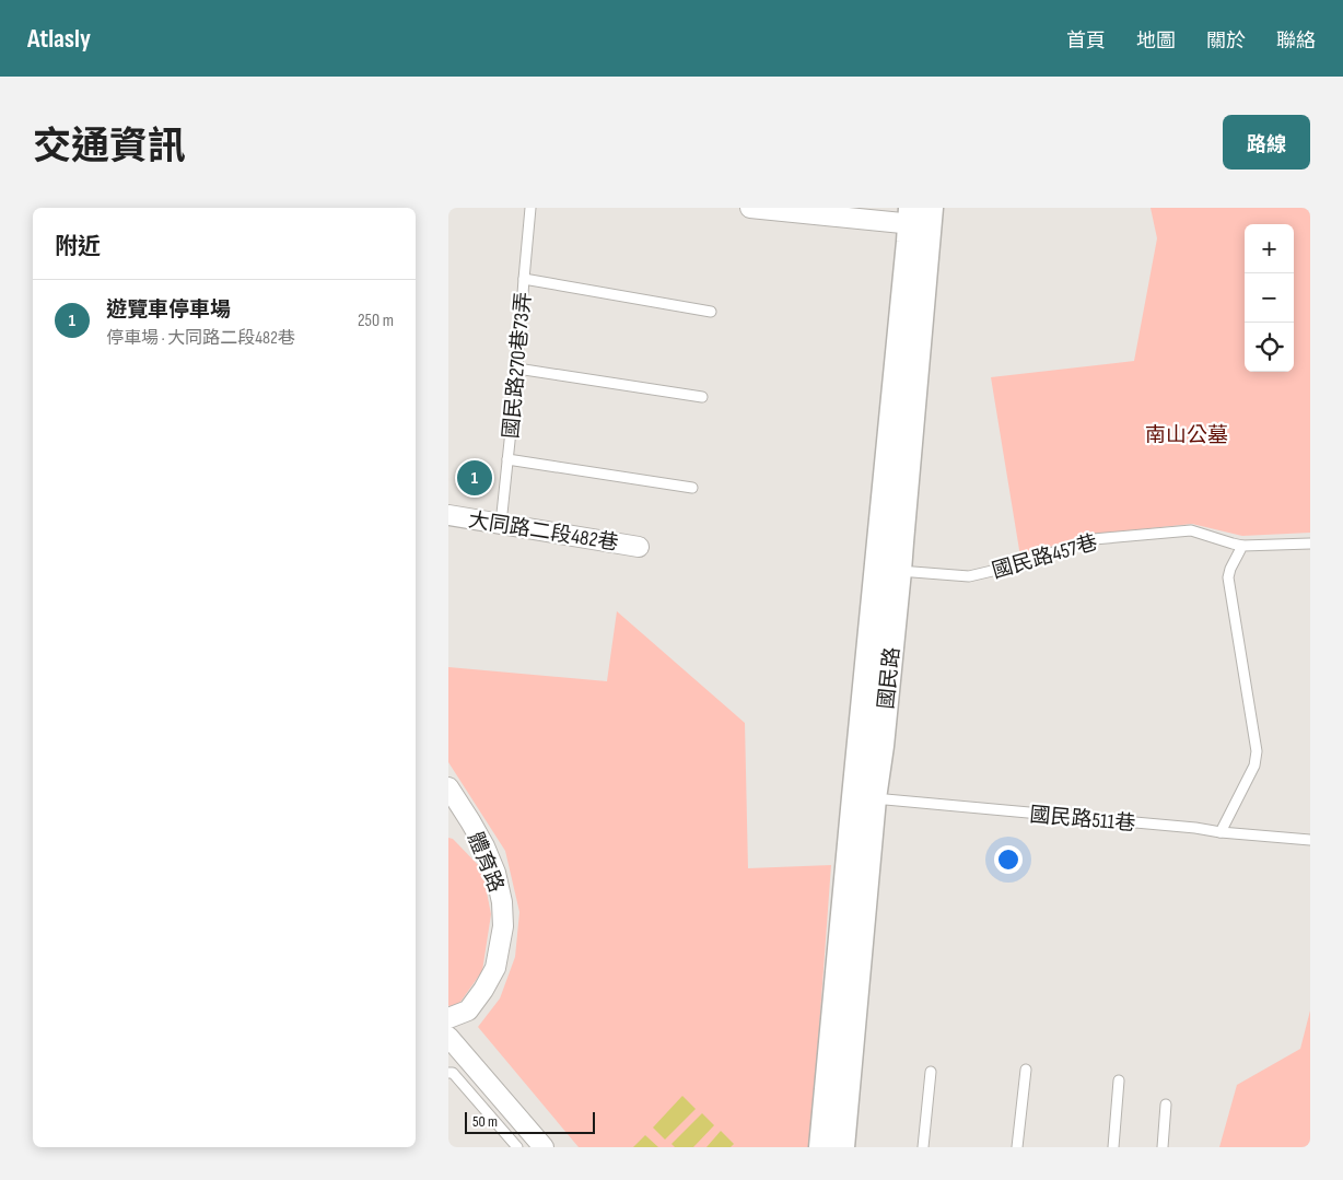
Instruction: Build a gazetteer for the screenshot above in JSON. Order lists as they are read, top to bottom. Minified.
{"streets":{"street":["大同路二段482巷","國民路","體育路"],"lane":["國民路270巷73弄","國民路457巷","國民路511巷"]},"crossings":[["國民路270巷73弄","大同路二段482巷"],["國民路457巷","國民路"],["國民路","國民路511巷"]],"parks":["南山公墓"],"scale_bar":"50 m","page":{"header":"Atlasly","nav":["首頁","地圖","關於","聯絡"],"title":"交通資訊","buttons":"路線","heading":"附近","map_buttons":["+","−"],"list":[{"mark":"1","name":"遊覽車停車場","note":"停車場 · 大同路二段482巷","value":"250 m"}],"pins":"1","scale":"50 m"}}
